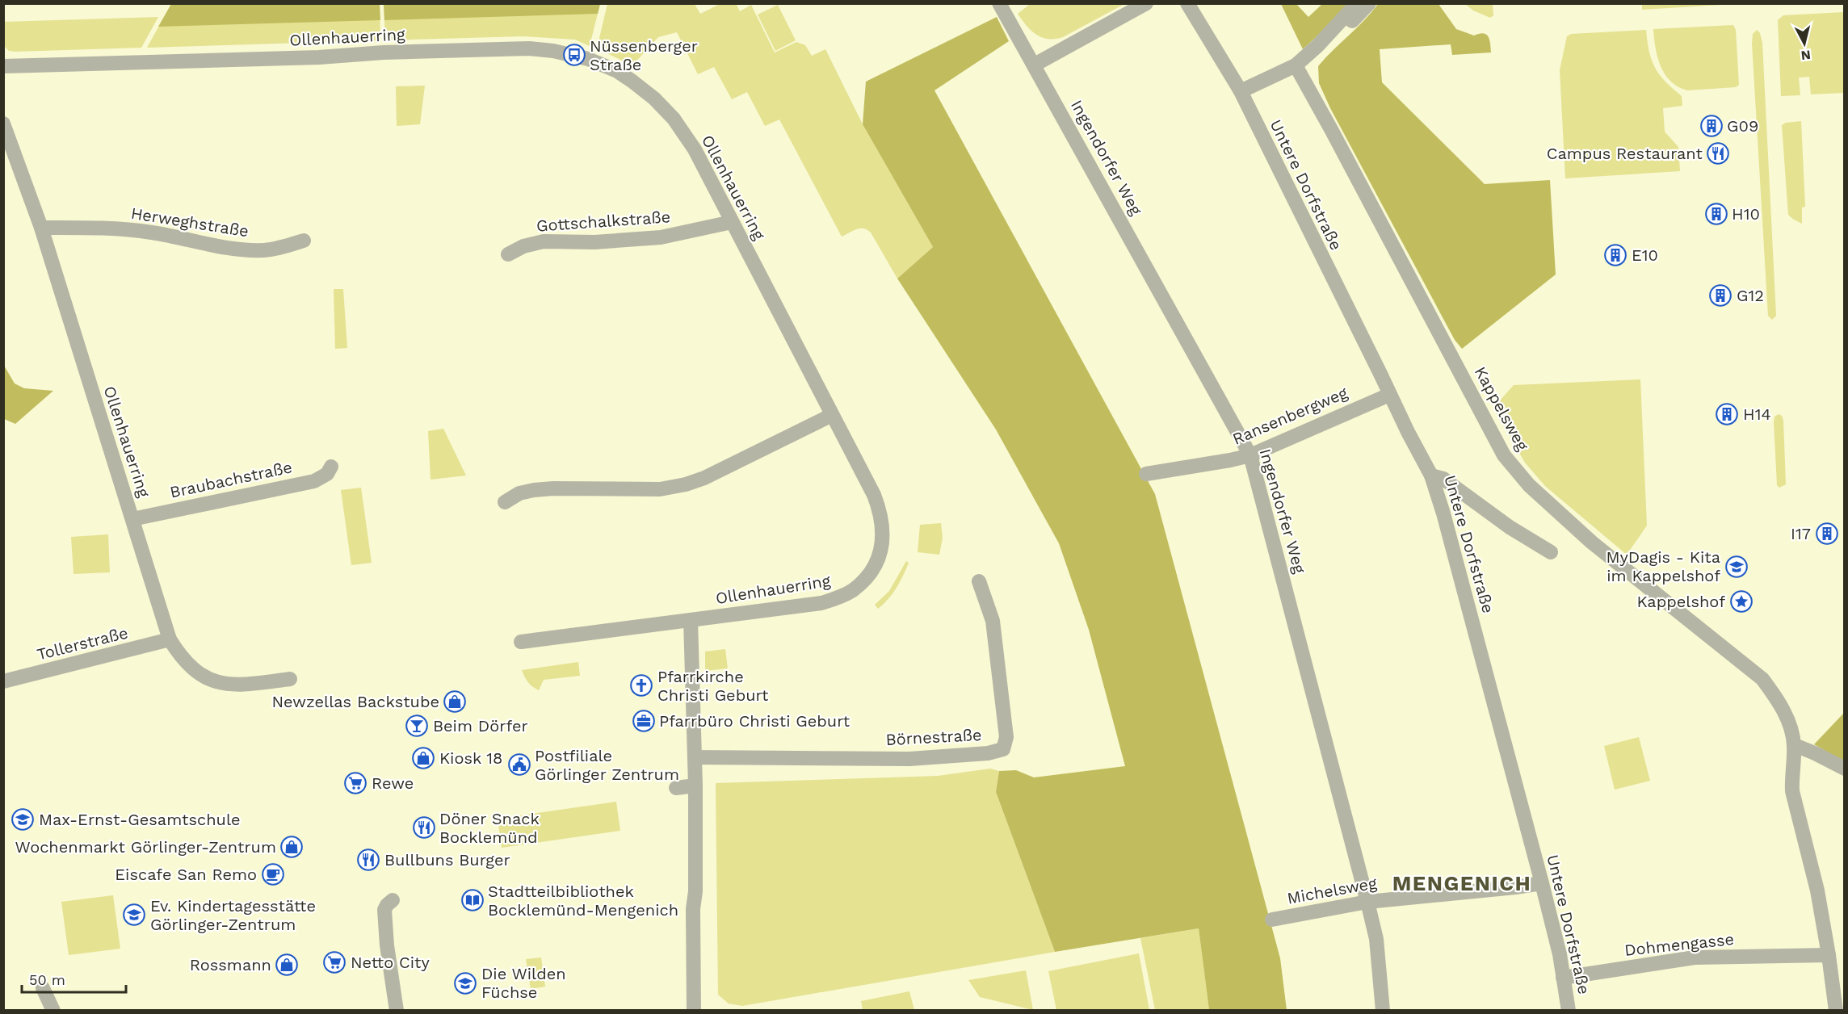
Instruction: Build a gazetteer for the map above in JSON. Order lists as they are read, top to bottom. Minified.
{"streets":{"street":["Ollenhauerring","Ingendorfer Weg","Untere Dorfstraße","Gottschalkstraße","Herweghstraße","Kappelsweg","Ransenbergweg","Braubachstraße","Tollerstraße","Börnestraße","Michelsweg","Dohmengasse"]},"crossings":[["Ollenhauerring","Gottschalkstraße"],["Ollenhauerring","Herweghstraße"],["Ollenhauerring","Braubachstraße"],["Ollenhauerring","Tollerstraße"],["Ingendorfer Weg","Ransenbergweg"],["Ingendorfer Weg","Michelsweg"],["Untere Dorfstraße","Ransenbergweg"],["Untere Dorfstraße","Michelsweg"],["Untere Dorfstraße","Dohmengasse"]],"districts":["MENGENICH"],"places":{"bus stop":["Nüssenberger Straße"],"building":["G09","H10","E10","G12","H14","I17"],"restaurant":["Campus Restaurant","Döner Snack Bocklemünd","Bullbuns Burger"],"school or university":["MyDagis - Kita im Kappelshof","Max-Ernst-Gesamtschule","Ev. Kindertagesstätte Görlinger-Zentrum","Die Wilden Füchse"],"place":["Kappelshof"],"church":["Pfarrkirche Christi Geburt"],"shop":["Newzellas Backstube","Kiosk 18","Wochenmarkt Görlinger-Zentrum","Rossmann"],"office":["Pfarrbüro Christi Geburt"],"bar":["Beim Dörfer"],"public building":["Postfiliale Görlinger Zentrum"],"supermarket":["Rewe","Netto City"],"cafe":["Eiscafe San Remo"],"library":["Stadtteilbibliothek Bocklemünd-Mengenich"]},"scale_bar":"50 m","north":"bottom"}
